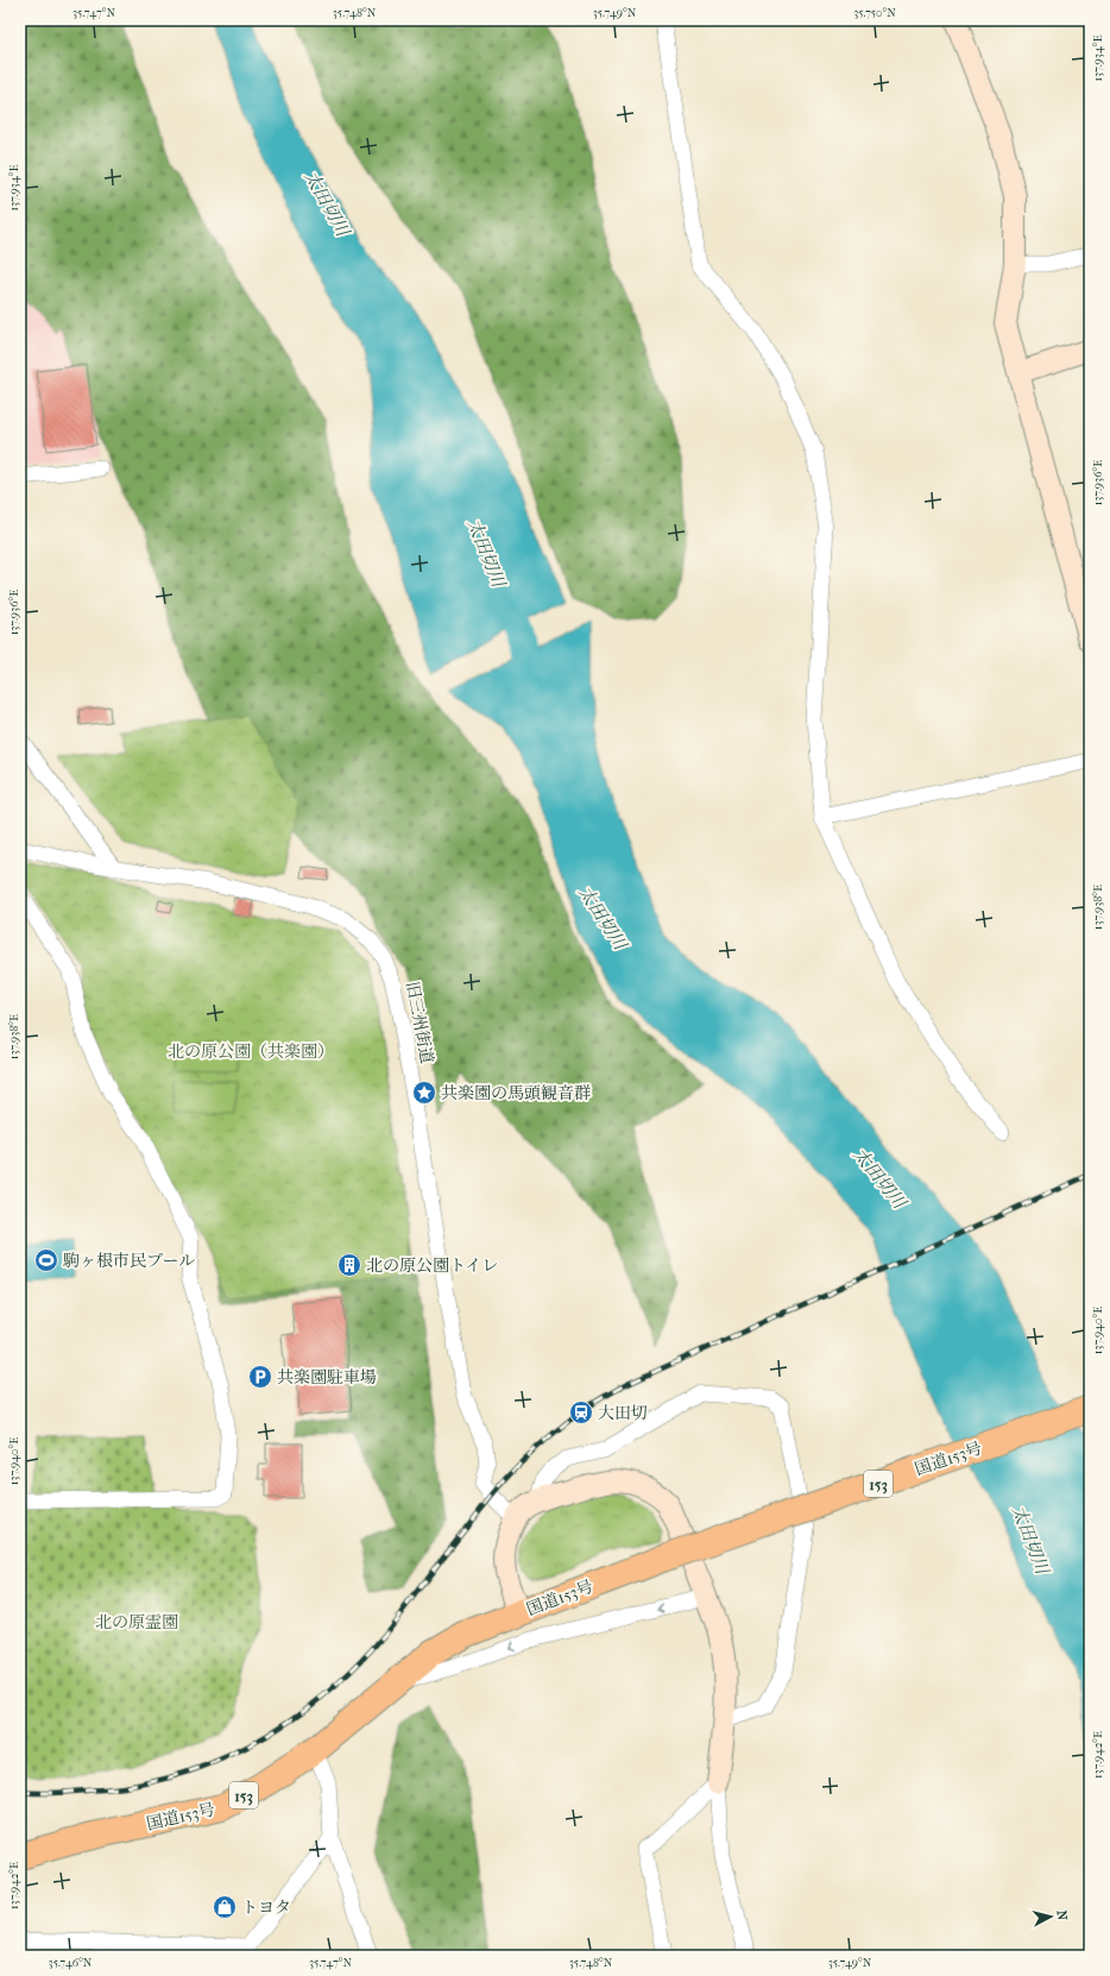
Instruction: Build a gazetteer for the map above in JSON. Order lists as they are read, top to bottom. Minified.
{"streets":{"highway":["国道153号","153"],"street":["旧三州街道"]},"crossings":[["国道153号","153"]],"water":["太田切川"],"parks":["北の原公園（共楽園）","北の原霊園"],"places":{"place":["共楽園の馬頭観音群"],"sports":["駒ヶ根市民プール"],"building":["北の原公園トイレ"],"parking":["共楽園駐車場"],"station":["大田切"],"shop":["トヨタ"]},"north":"right","coordinates":["35.747°N","35.748°N","35.749°N","35.750°N","137.934°E","137.936°E","137.938°E","137.940°E","137.942°E","35.746°N"]}
